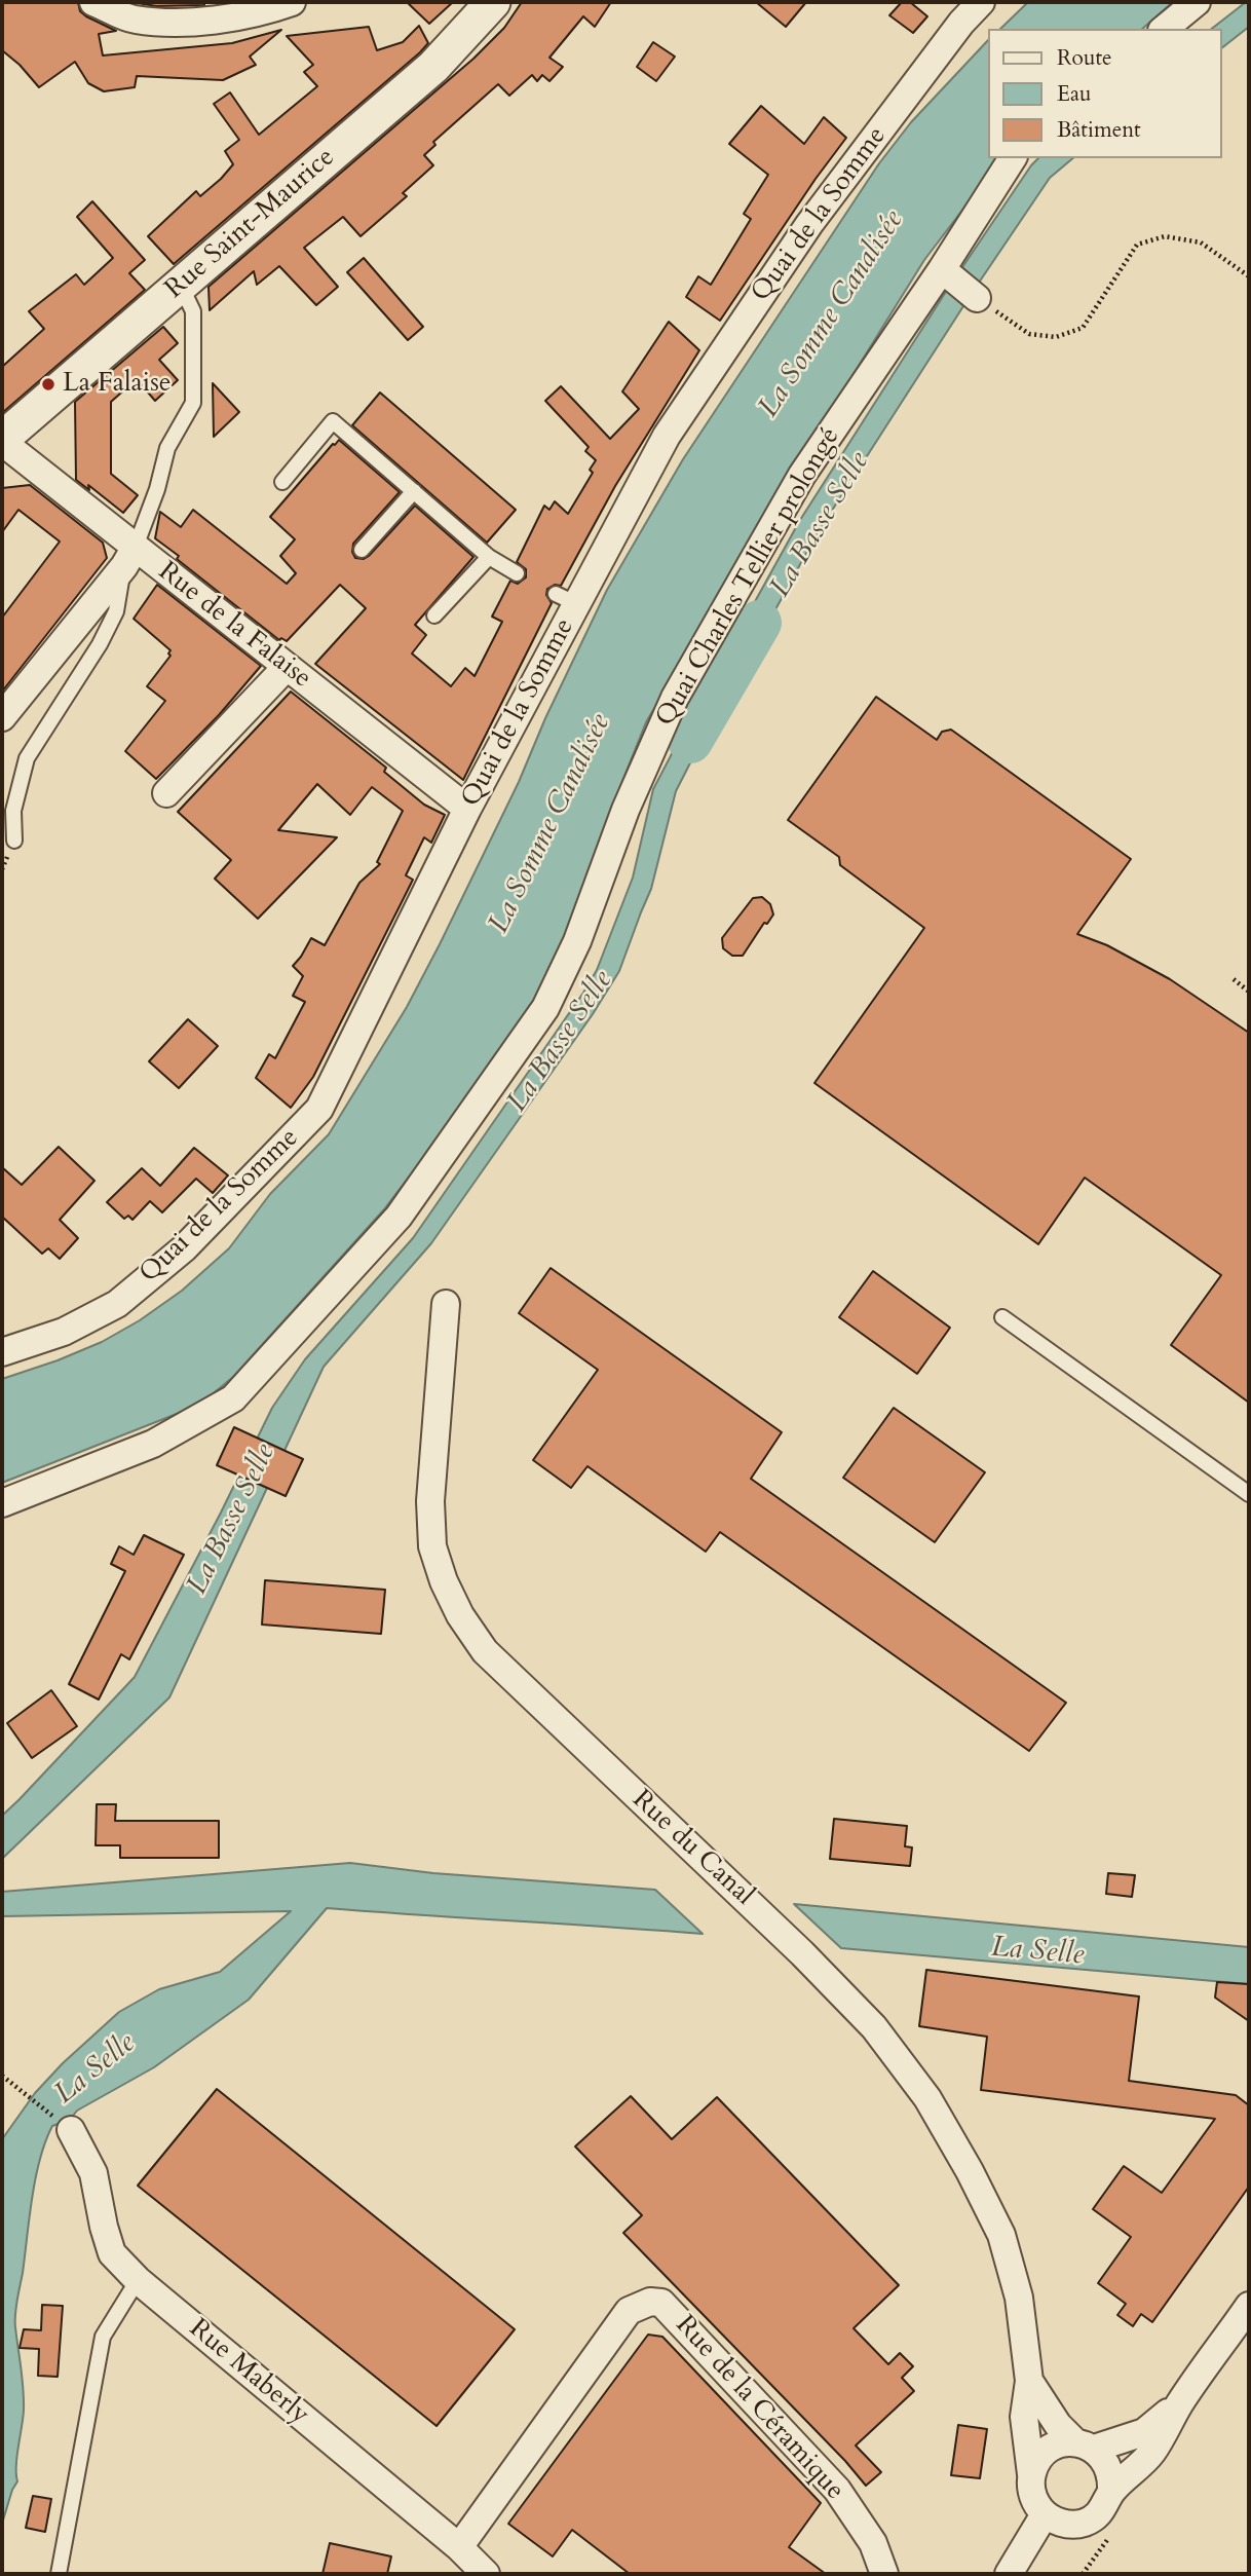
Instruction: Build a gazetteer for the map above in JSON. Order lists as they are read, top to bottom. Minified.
{"streets":{"street":["Quai de la Somme","Rue Saint-Maurice","Quai Charles Tellier prolongé","Rue de la Falaise","Rue du Canal","Rue Maberly","Rue de la Céramique"]},"crossings":[["Quai de la Somme","Rue de la Falaise"],["Rue Saint-Maurice","Rue de la Falaise"],["Rue Maberly","Rue de la Céramique"]],"water":["La Somme Canalisée","La Basse Selle","La Selle"],"places":["La Falaise"],"legend":["Route","Eau","Bâtiment"]}
